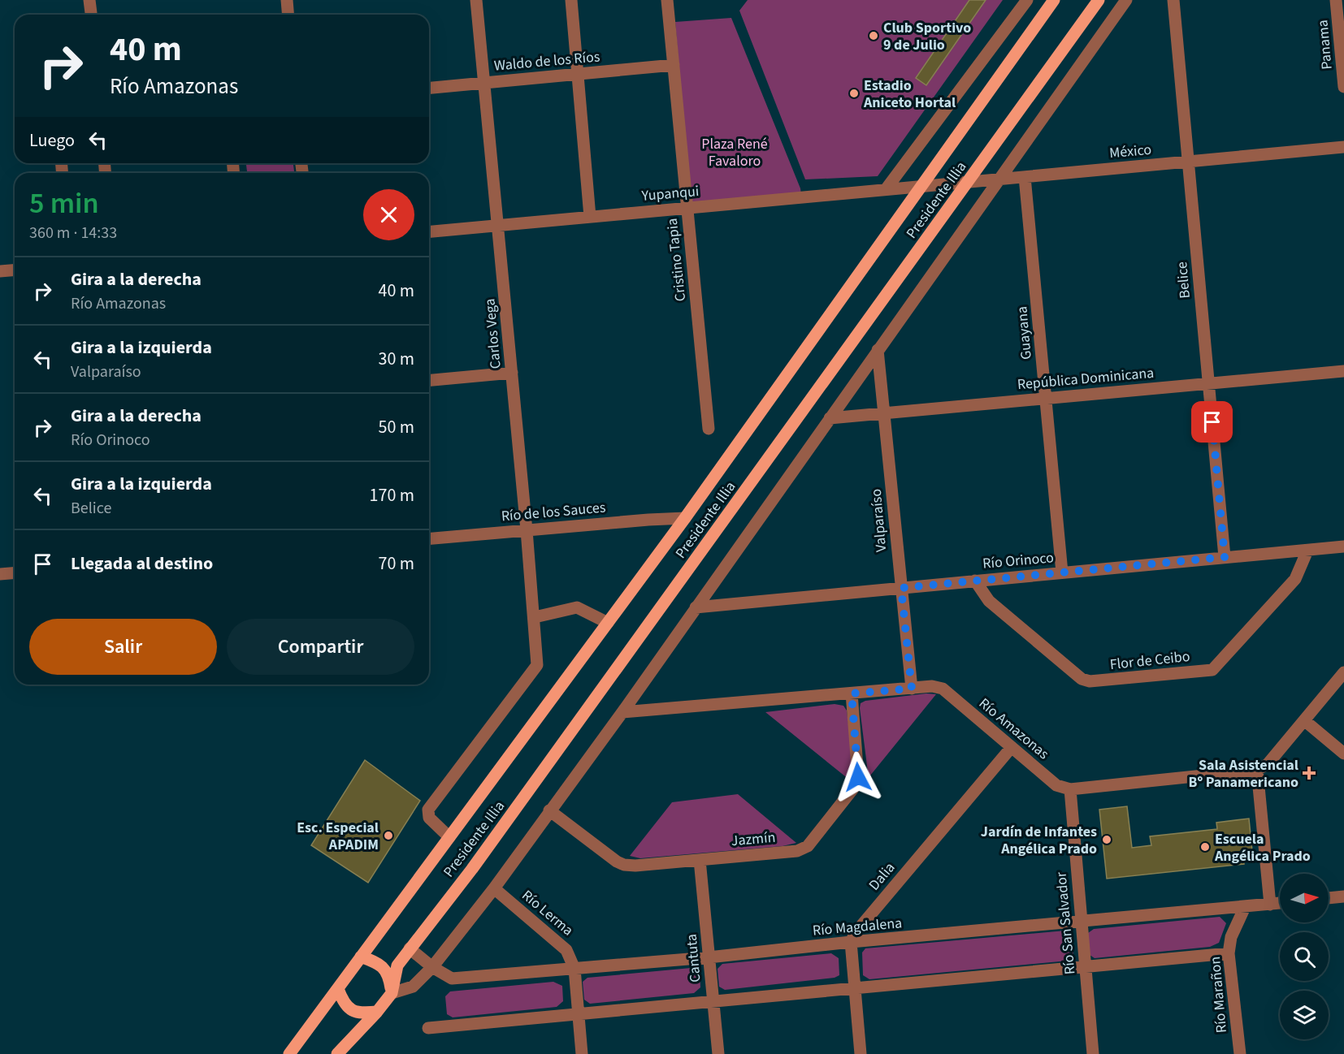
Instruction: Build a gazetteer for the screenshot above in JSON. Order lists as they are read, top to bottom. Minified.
{"streets":{"main road":["Presidente Illia"],"street":["Panama","Waldo de los Ríos","México","Yupanqui","Cristino Tapia","Belice","Guayana","Carlos Vega","República Dominicana","Río de los Sauces","Valparaíso","Río Orinoco","Flor de Ceibo","Río Amazonas","Jazmín","Dalia","Río Lerma","Río San Salvador","Río Magdalena","Cantuta","Río Marañon"]},"crossings":[["Waldo de los Ríos","Cristino Tapia"],["Waldo de los Ríos","Carlos Vega"],["México","Yupanqui"],["México","Presidente Illia"],["México","Belice"],["México","Guayana"],["Yupanqui","Presidente Illia"],["Yupanqui","Cristino Tapia"],["Yupanqui","Carlos Vega"],["Presidente Illia","Carlos Vega"],["Presidente Illia","Río de los Sauces"],["Presidente Illia","Río Magdalena"],["Belice","República Dominicana"],["Belice","Río Orinoco"],["Guayana","República Dominicana"],["Guayana","Río Orinoco"],["Carlos Vega","Río de los Sauces"],["República Dominicana","Valparaíso"],["Valparaíso","Río Orinoco"],["Valparaíso","Río Amazonas"],["Río Orinoco","Flor de Ceibo"],["Río Amazonas","Jazmín"],["Río Amazonas","Dalia"],["Río Amazonas","Río San Salvador"],["Jazmín","Cantuta"],["Dalia","Río Magdalena"],["Río Lerma","Río Magdalena"],["Río San Salvador","Río Magdalena"],["Río Magdalena","Cantuta"],["Río Magdalena","Río Marañon"]],"parks":["Plaza René Favaloro"],"places":{"other":["Club Sportivo 9 de Julio","Estadio Aniceto Hortal","Esc. Especial APADIM","Jardín de Infantes Angélica Prado","Escuela Angélica Prado"],"health":["Sala Asistencial Bº Panamericano"]},"north":"right","page":{"turn":["40 m","Río Amazonas"],"then":"Luego","heading":["5 min","360 m · 14:33"],"list":[{"name":"Gira a la derecha","note":"Río Amazonas","value":"40 m"},{"name":"Gira a la izquierda","note":"Valparaíso","value":"30 m"},{"name":"Gira a la derecha","note":"Río Orinoco","value":"50 m"},{"name":"Gira a la izquierda","note":"Belice","value":"170 m"},{"name":"Llegada al destino","value":"70 m"}],"buttons":["Salir","Compartir"]}}
